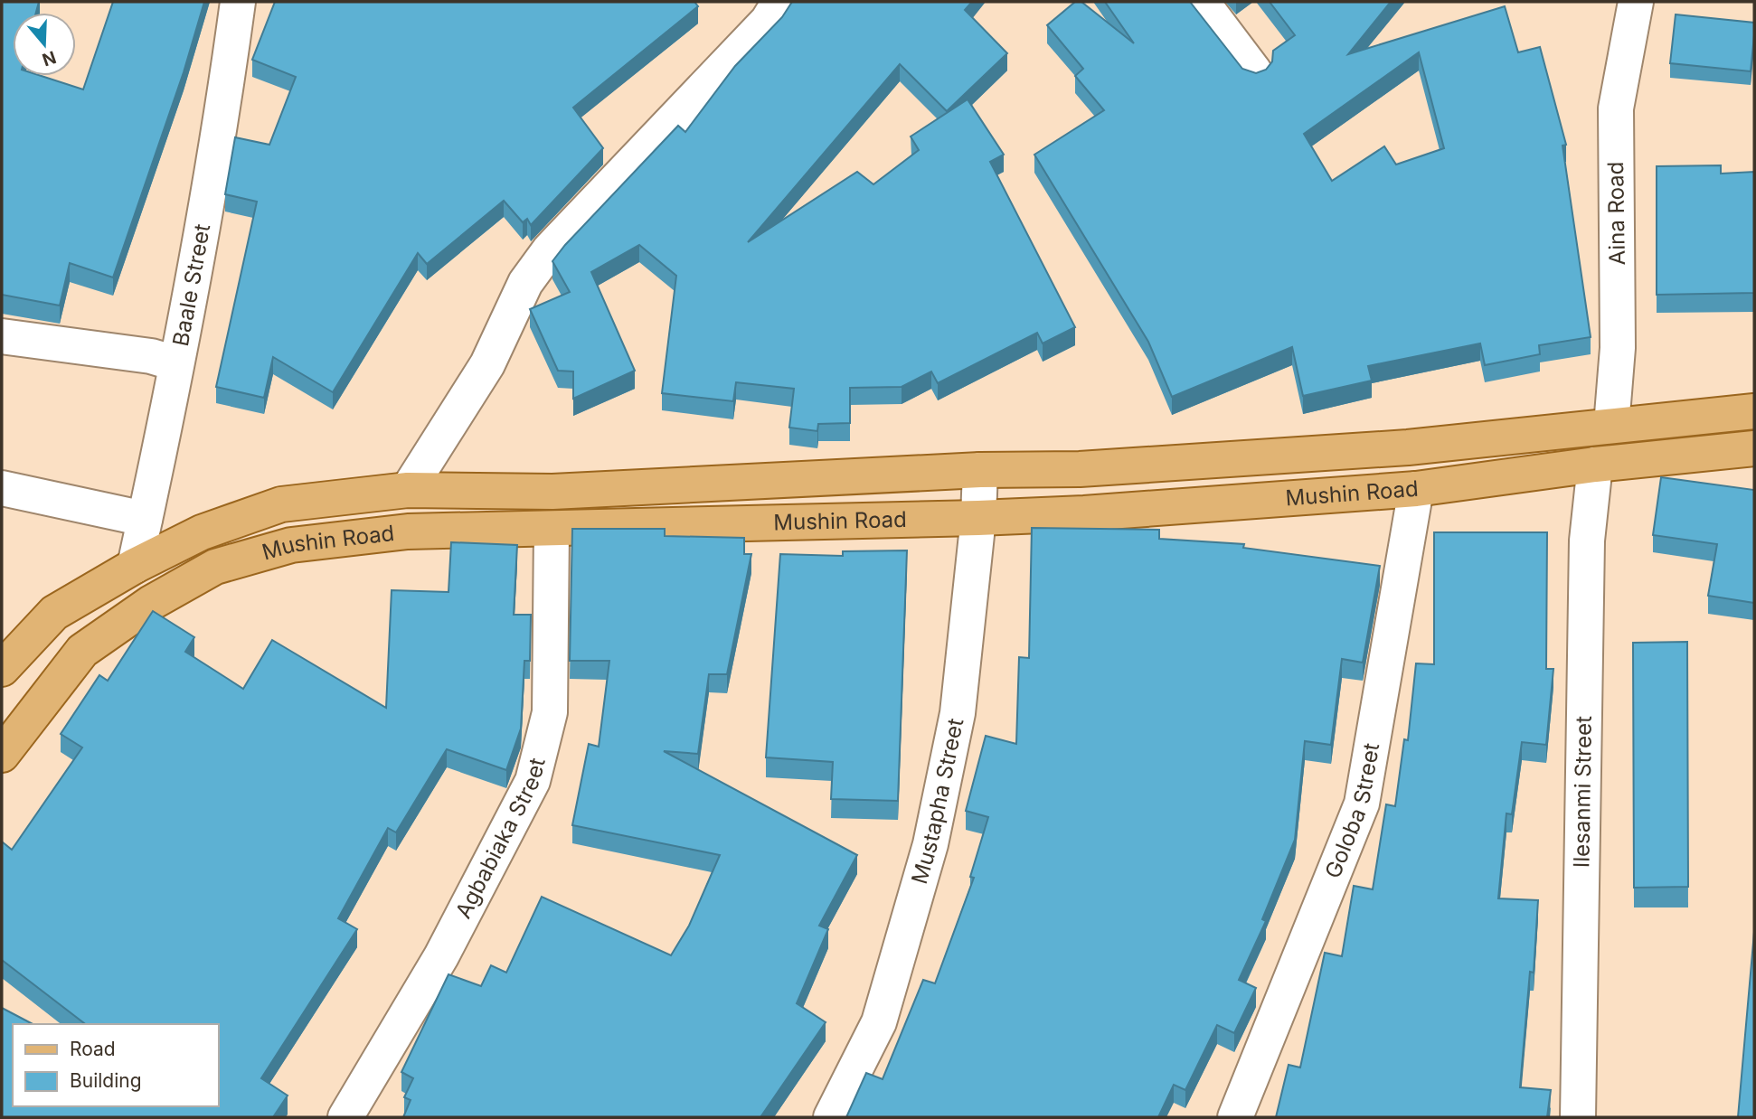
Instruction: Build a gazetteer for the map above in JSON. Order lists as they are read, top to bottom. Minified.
{"streets":{"main road":["Mushin Road"],"street":["Aina Road","Baale Street","Ilesanmi Street","Mustapha Street","Goloba Street","Agbabiaka Street"]},"crossings":[["Aina Road","Mushin Road"],["Baale Street","Mushin Road"],["Mushin Road","Ilesanmi Street"],["Mushin Road","Mustapha Street"],["Mushin Road","Goloba Street"],["Mushin Road","Agbabiaka Street"]],"legend":["Road","Building"],"north":"bottom"}
